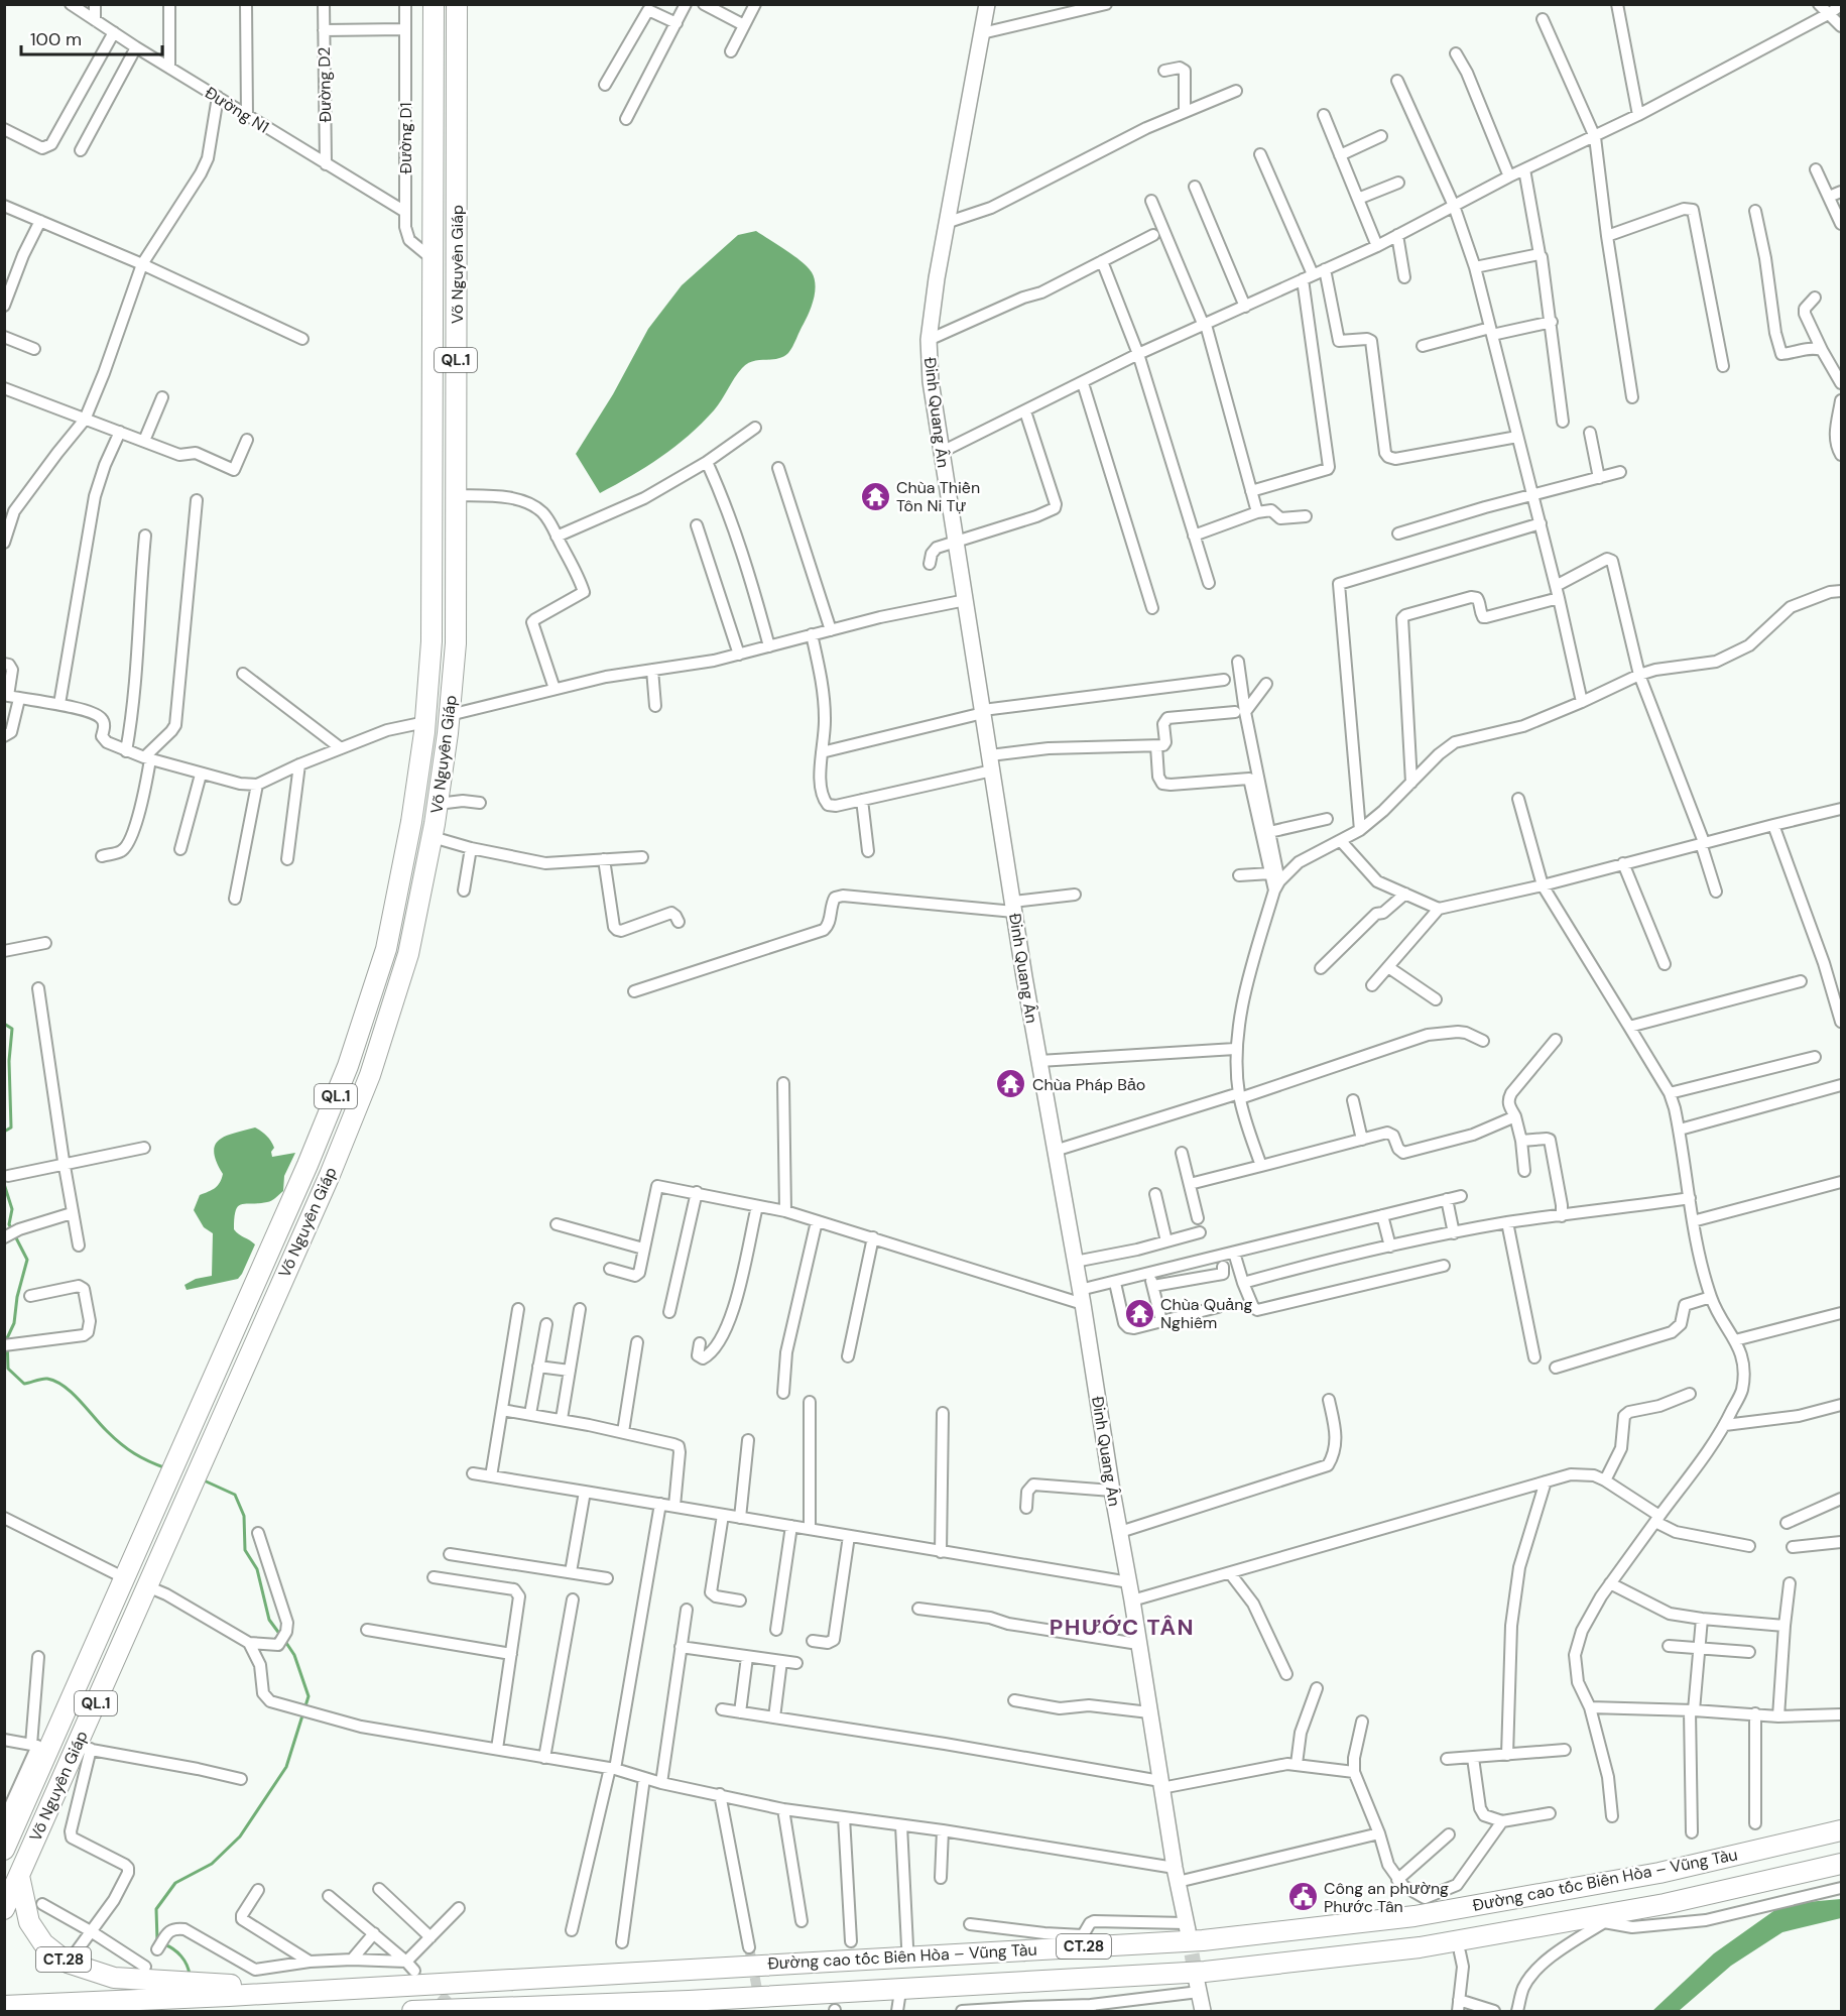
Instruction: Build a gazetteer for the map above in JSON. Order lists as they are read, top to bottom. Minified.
{"streets":{"highway":["Võ Nguyên Giáp","QL.1","Đường cao tốc Biên Hòa – Vũng Tàu","CT.28"],"street":["Đường D2","Đường N1","Đường D1","Đinh Quang Ân"]},"crossings":[["Đường D2","Đường N1"],["Đường N1","Đường D1"],["Đường D1","Võ Nguyên Giáp"],["Võ Nguyên Giáp","CT.28"],["Đường cao tốc Biên Hòa – Vũng Tàu","CT.28"]],"districts":["PHƯỚC TÂN"],"places":{"temple":["Chùa Thiền Tôn Ni Tự","Chùa Pháp Bảo","Chùa Quảng Nghiêm"],"public building":["Công an phường Phước Tân"]},"scale_bar":"100 m"}
